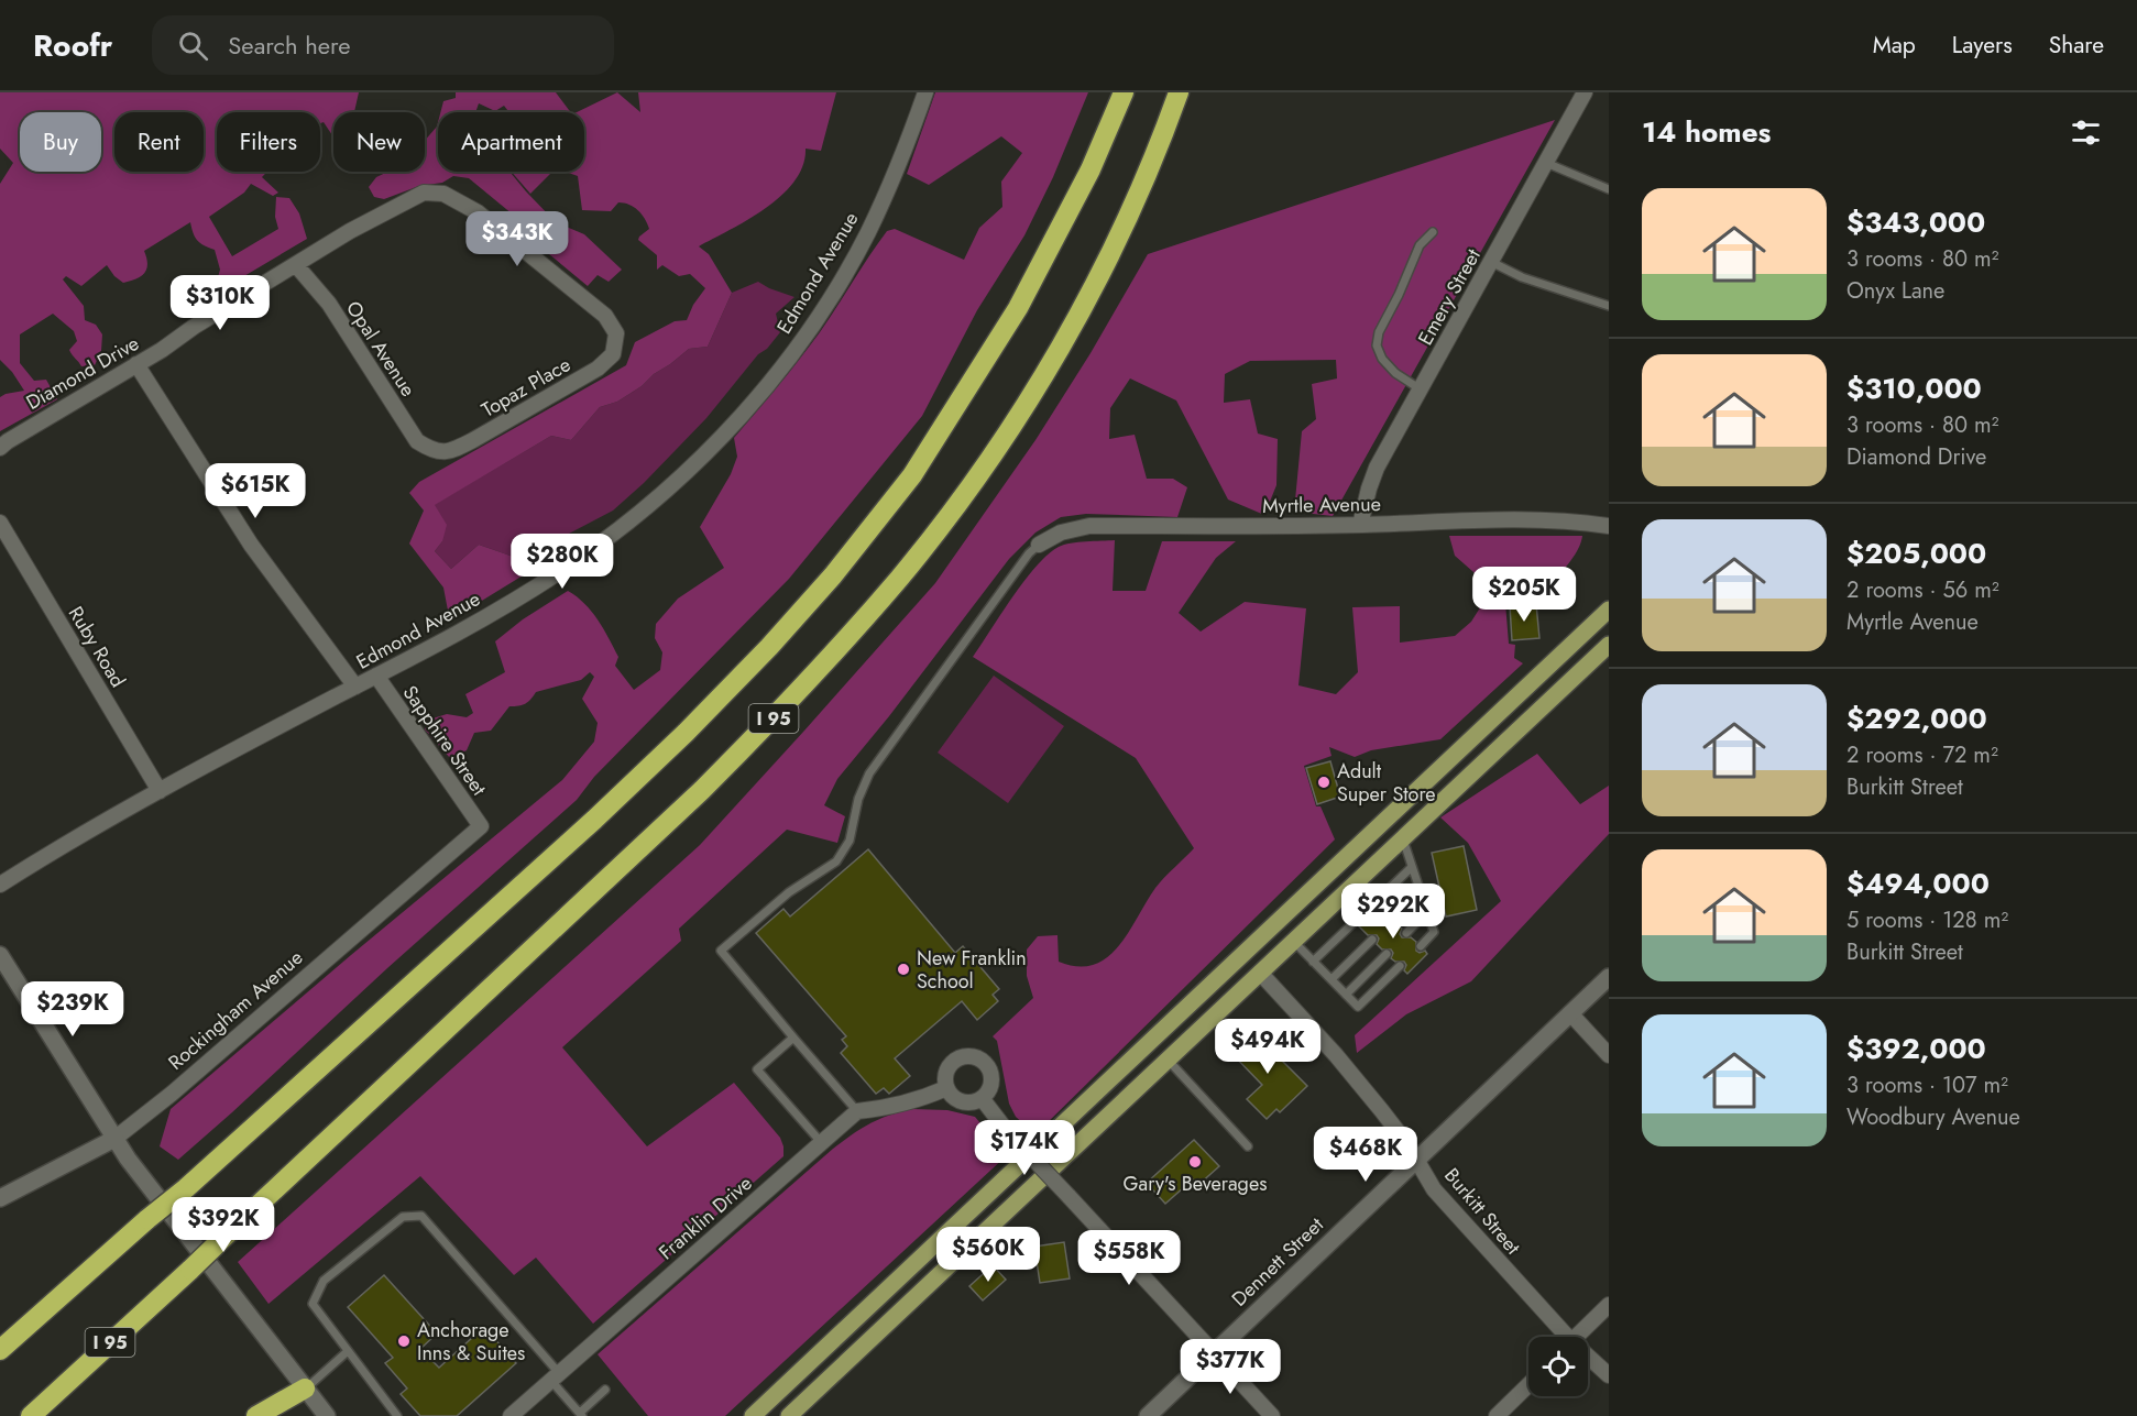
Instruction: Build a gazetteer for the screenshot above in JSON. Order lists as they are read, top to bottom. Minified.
{"streets":{"highway":["I 95"],"street":["Edmond Avenue","Emery Street","Opal Avenue","Diamond Drive","Topaz Place","Myrtle Avenue","Ruby Road","Sapphire Street","Rockingham Avenue","Burkitt Street","Franklin Drive","Dennett Street"]},"crossings":[["Edmond Avenue","Ruby Road"],["Edmond Avenue","Sapphire Street"],["Emery Street","Myrtle Avenue"],["Opal Avenue","Diamond Drive"],["Opal Avenue","Topaz Place"],["Diamond Drive","Topaz Place"],["Sapphire Street","Rockingham Avenue"],["Burkitt Street","Dennett Street"]],"places":["Adult Super Store","New Franklin School","Gary's Beverages","Anchorage Inns & Suites"],"page":{"header":"Roofr","search":"Search here","nav":["Map","Layers","Share"],"heading":"14 homes","chip":["Buy","Rent","Filters","New","Apartment"],"list":[{"name":"$343,000","note":"3 rooms · 80 m² · Onyx Lane"},{"name":"$310,000","note":"3 rooms · 80 m² · Diamond Drive"},{"name":"$205,000","note":"2 rooms · 56 m² · Myrtle Avenue"},{"name":"$292,000","note":"2 rooms · 72 m² · Burkitt Street"},{"name":"$494,000","note":"5 rooms · 128 m² · Burkitt Street"},{"name":"$392,000","note":"3 rooms · 107 m² · Woodbury Avenue"}],"price":["$343K","$310K","$615K","$280K","$205K","$292K","$239K","$494K","$174K","$468K","$392K","$560K","$558K","$377K"]}}
